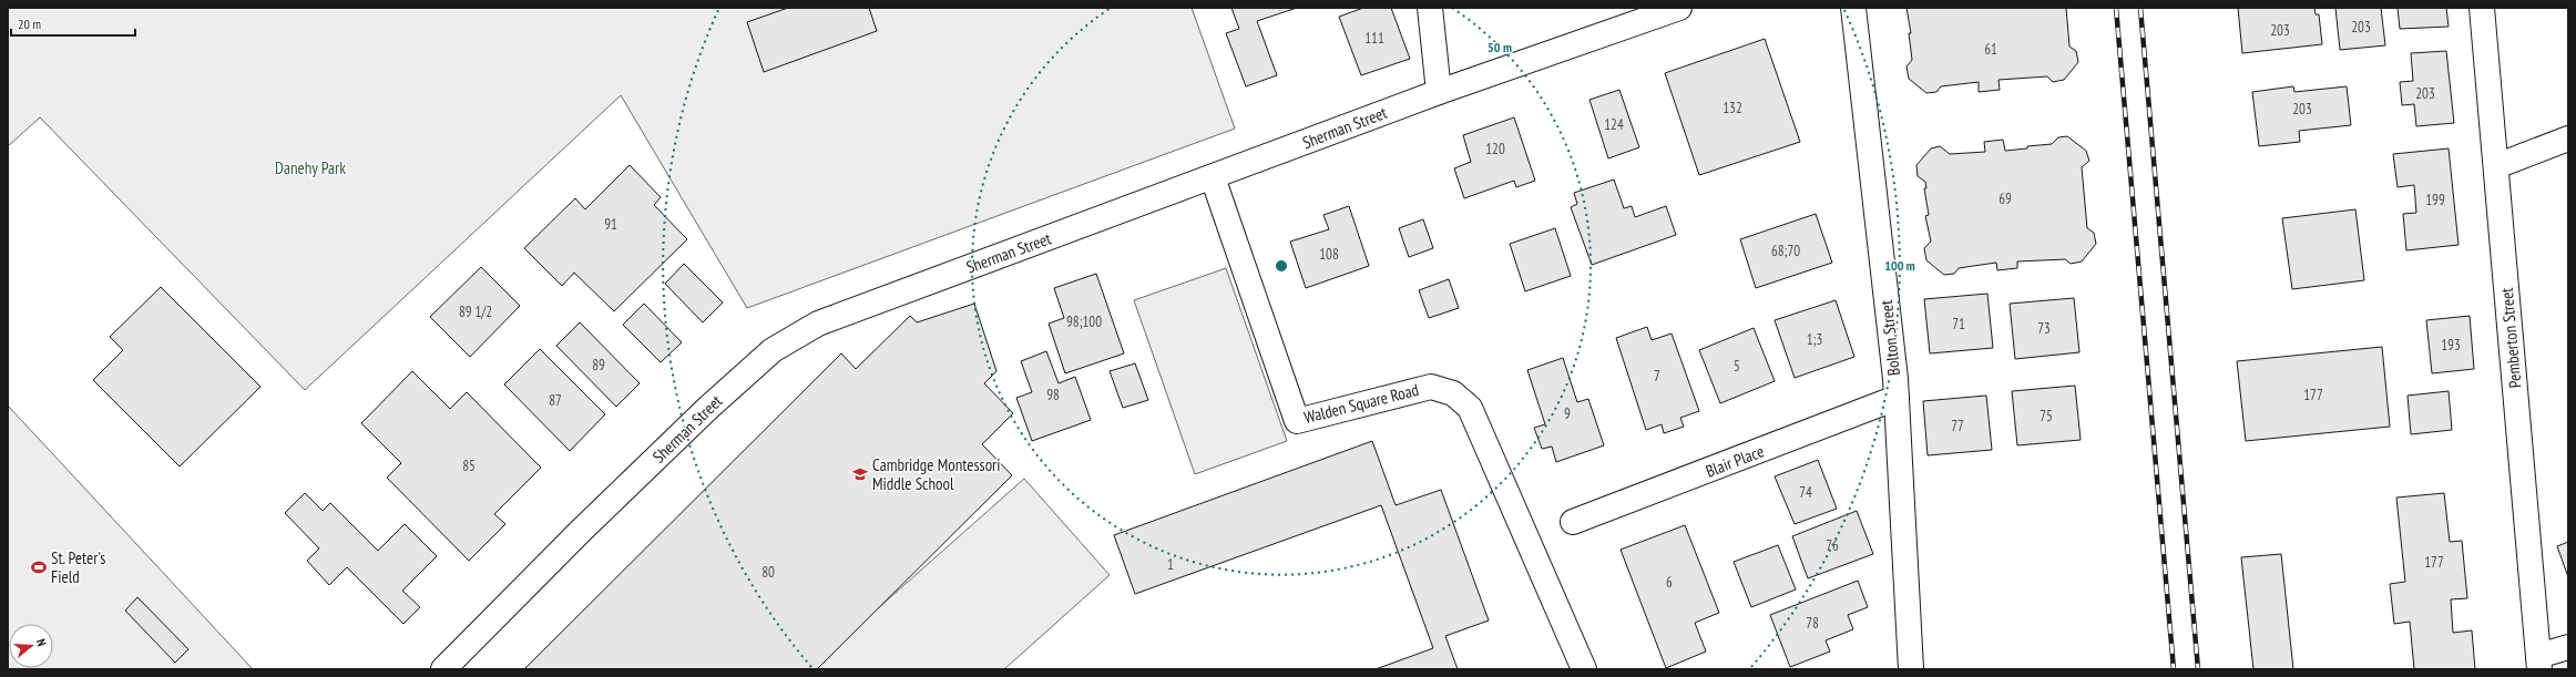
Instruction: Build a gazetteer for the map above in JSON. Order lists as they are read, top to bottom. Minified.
{"streets":{"street":["Sherman Street","Bolton Street","Pemberton Street","Walden Square Road","Blair Place"]},"crossings":[["Sherman Street","Walden Square Road"],["Bolton Street","Blair Place"]],"parks":["Danehy Park"],"places":{"school or university":["Cambridge Montessori Middle School"],"sports":["St. Peter's Field"]},"house_numbers":["203","203","111","61","203","132","203","124","120","69","199","91","68;70","108","89 1/2","98;100","71","73","1;3","193","89","5","7","98","177","87","9","75","77","85","74","76","177","1","80","6","78"],"scale_bar":"20 m","north":"right","rings":["50 m","100 m"]}
